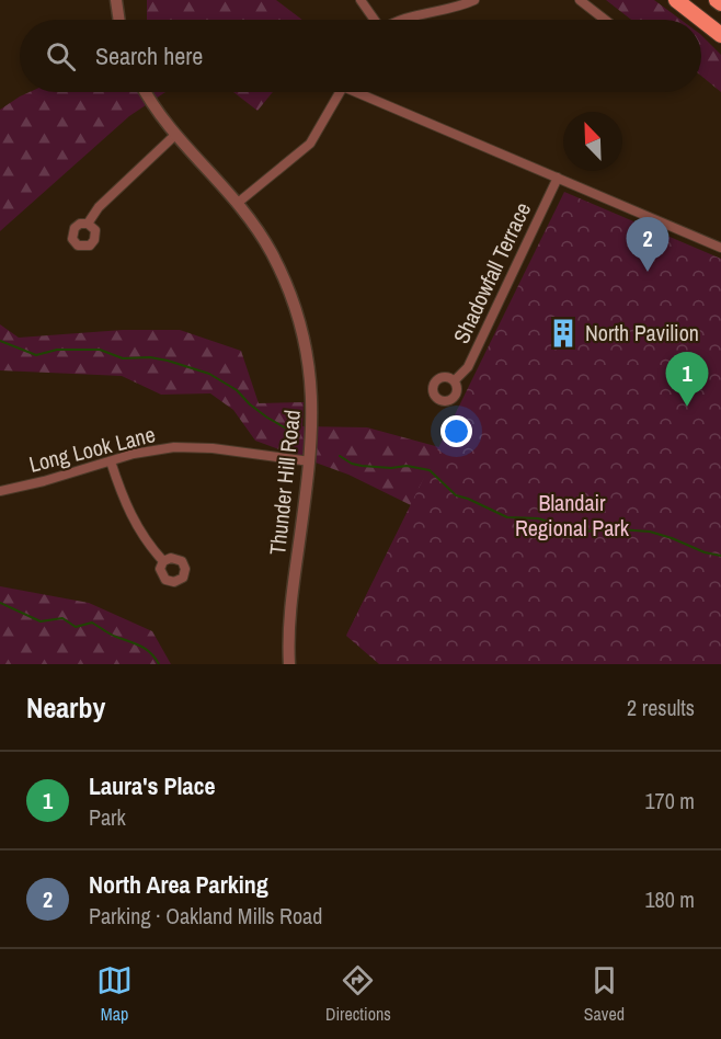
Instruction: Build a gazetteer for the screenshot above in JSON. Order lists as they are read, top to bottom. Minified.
{"streets":{"street":["Shadowfall Terrace","Long Look Lane","Thunder Hill Road"]},"crossings":[["Long Look Lane","Thunder Hill Road"]],"parks":["Blandair Regional Park"],"places":{"building":["North Pavilion"]},"north":"top left","page":{"search":"Search here","pins":["2","1"],"heading":["Nearby","2 results"],"list":[{"mark":"1","name":"Laura's Place","note":"Park","value":"170 m"},{"mark":"2","name":"North Area Parking","note":"Parking · Oakland Mills Road","value":"180 m"}],"nav":["Map","Directions","Saved"]}}
